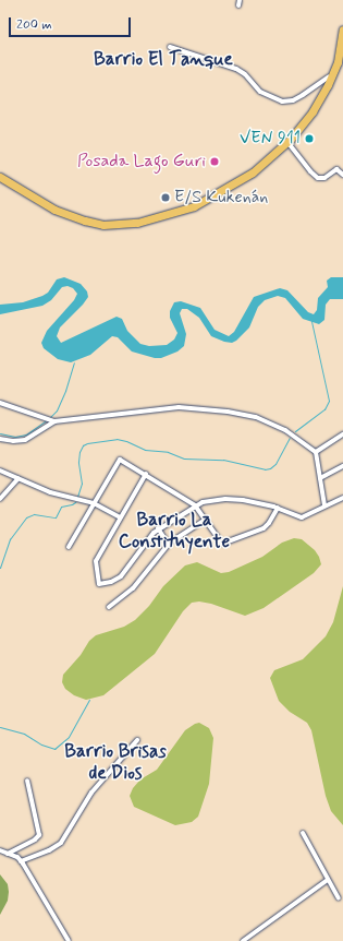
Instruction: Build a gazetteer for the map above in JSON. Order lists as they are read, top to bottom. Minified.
{"districts":["Barrio El Tanque","Barrio La Constituyente","Barrio Brisas de Dios"],"places":["VEN 911","Posada Lago Guri","E/S Kukenán"],"scale_bar":"200 m"}
